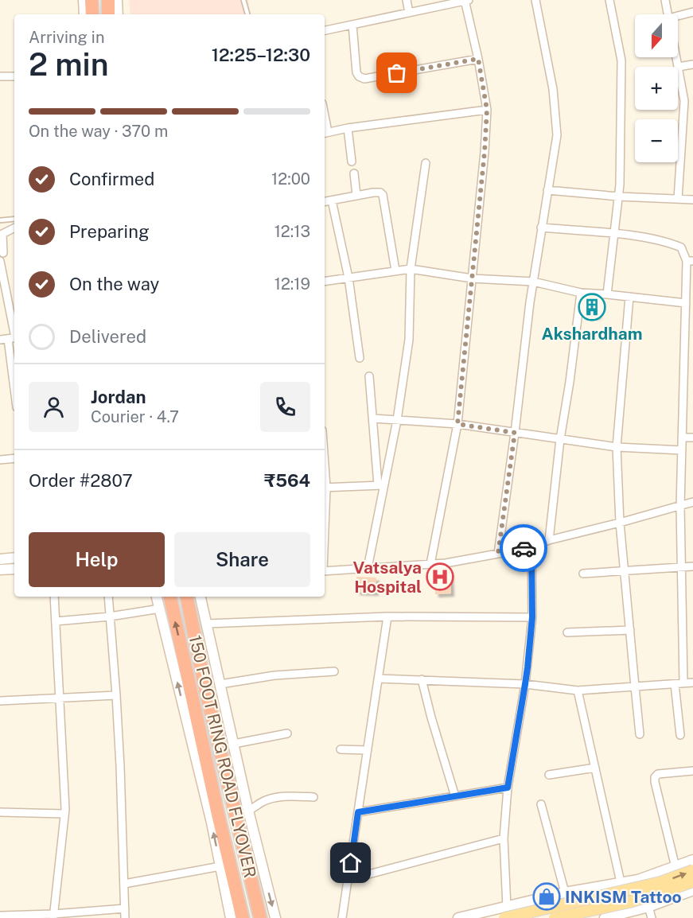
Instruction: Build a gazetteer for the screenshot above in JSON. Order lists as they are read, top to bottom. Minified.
{"streets":{"highway":["150 FOOT RING ROAD FLYOVER"]},"places":{"building":["Akshardham"],"hospital":["Vatsalya Hospital"],"shop":["INKISM Tattoo"]},"north":"bottom","page":{"map_buttons":["+","−"],"heading":["2 min","Arriving in","12:25–12:30"],"panel":["Jordan","Courier · 4.7","Order #2807","₹564"],"bar":"On the way · 370 m","list":[["Confirmed","12:00"],["Preparing","12:13"],["On the way","12:19"],"Delivered"],"buttons":["Help","Share"]}}
